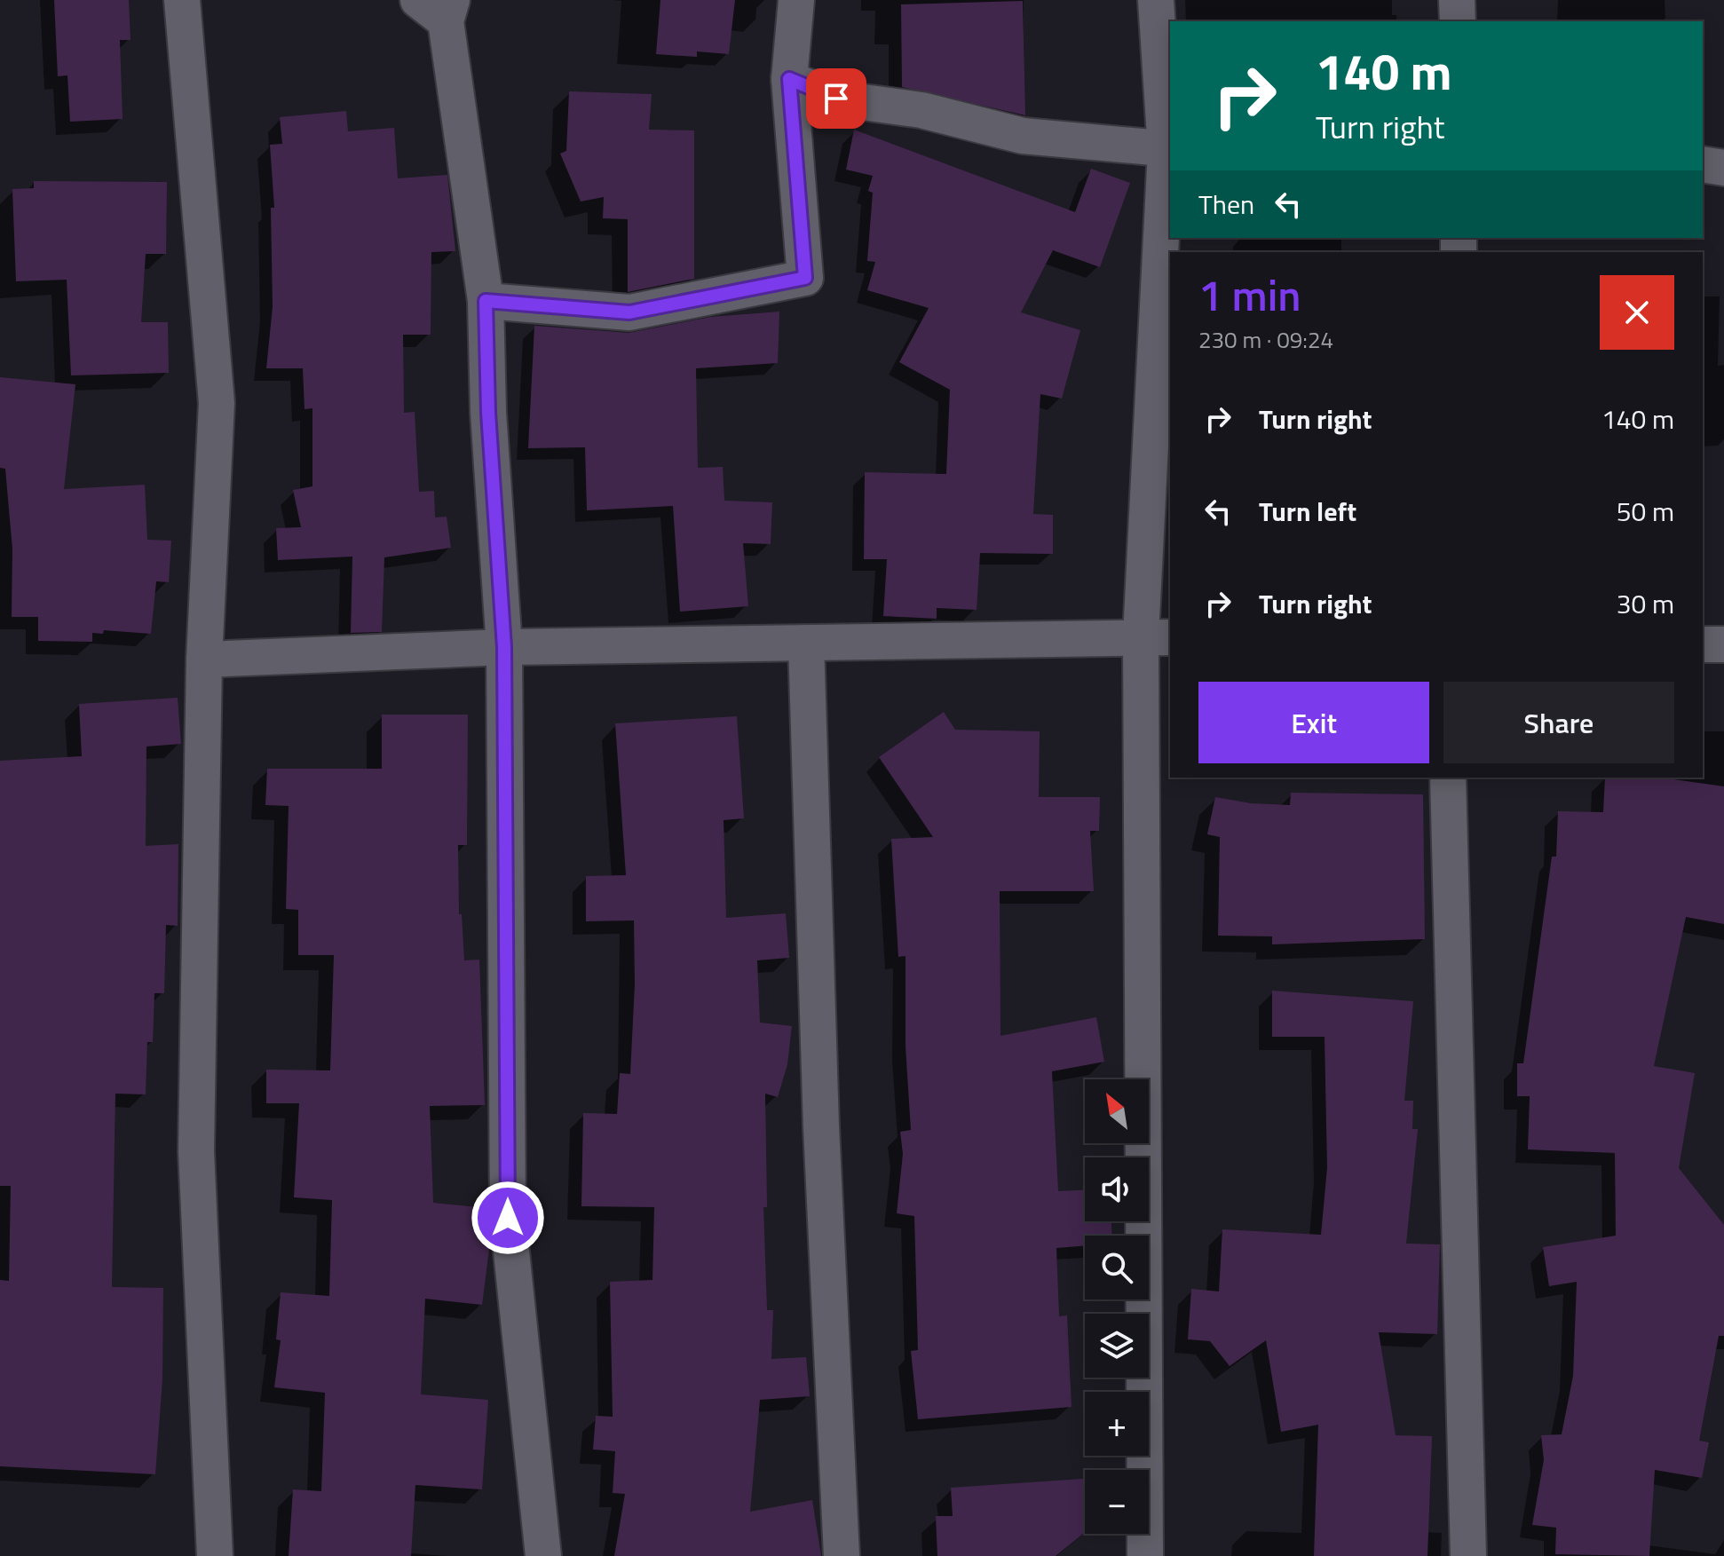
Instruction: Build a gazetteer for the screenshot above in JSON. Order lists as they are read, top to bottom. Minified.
{"north":"top left","page":{"turn":["140 m","Turn right"],"then":"Then","heading":["1 min","230 m · 09:24"],"list":[{"name":"Turn right","value":"140 m"},{"name":"Turn left","value":"50 m"},{"name":"Turn right","value":"30 m"}],"buttons":["Exit","Share"],"map_buttons":["+","−"]}}
